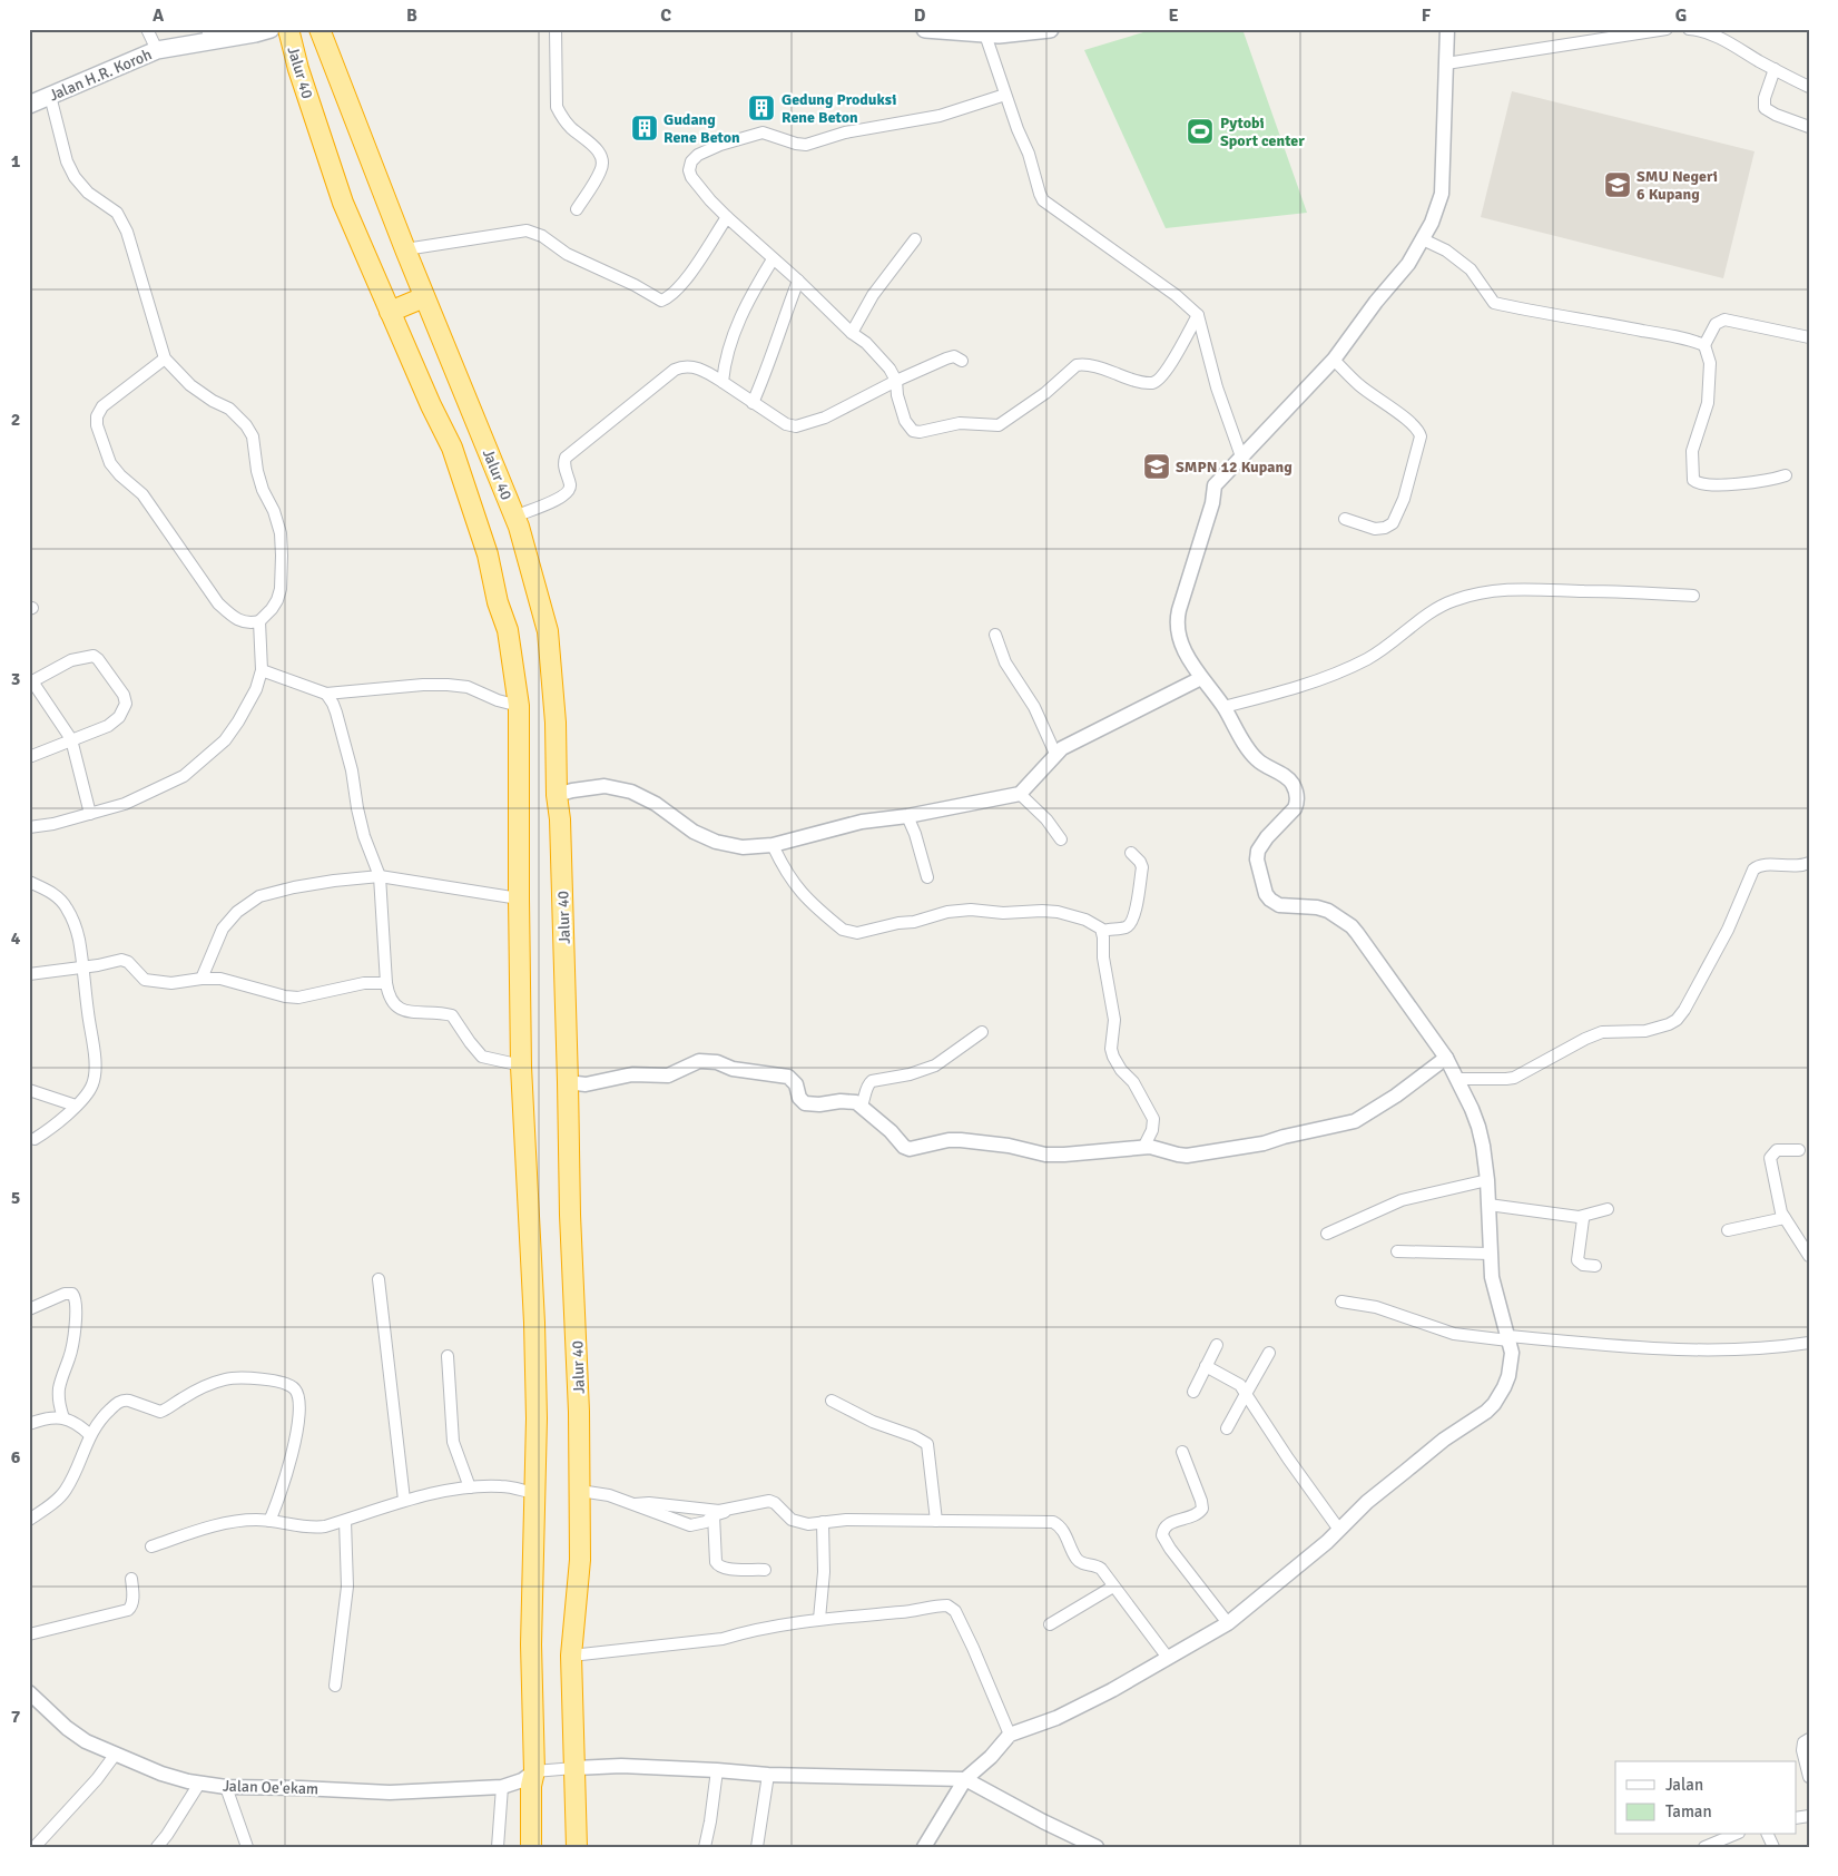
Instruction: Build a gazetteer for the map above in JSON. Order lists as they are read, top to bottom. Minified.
{"streets":{"highway":["Jalur 40"],"main road":["Jalan H.R. Koroh"],"street":["Jalan Oe'ekam"]},"crossings":[["Jalur 40","Jalan Oe'ekam"]],"places":{"building":["Gedung Produksi Rene Beton","Gudang Rene Beton"],"sports":["Pytobi Sport center"],"school or university":["SMU Negeri 6 Kupang","SMPN 12 Kupang"]},"legend":["Jalan","Taman"],"grid":{"columns":["A","B","C","D","E","F","G"],"rows":["1","2","3","4","5","6","7"]}}
